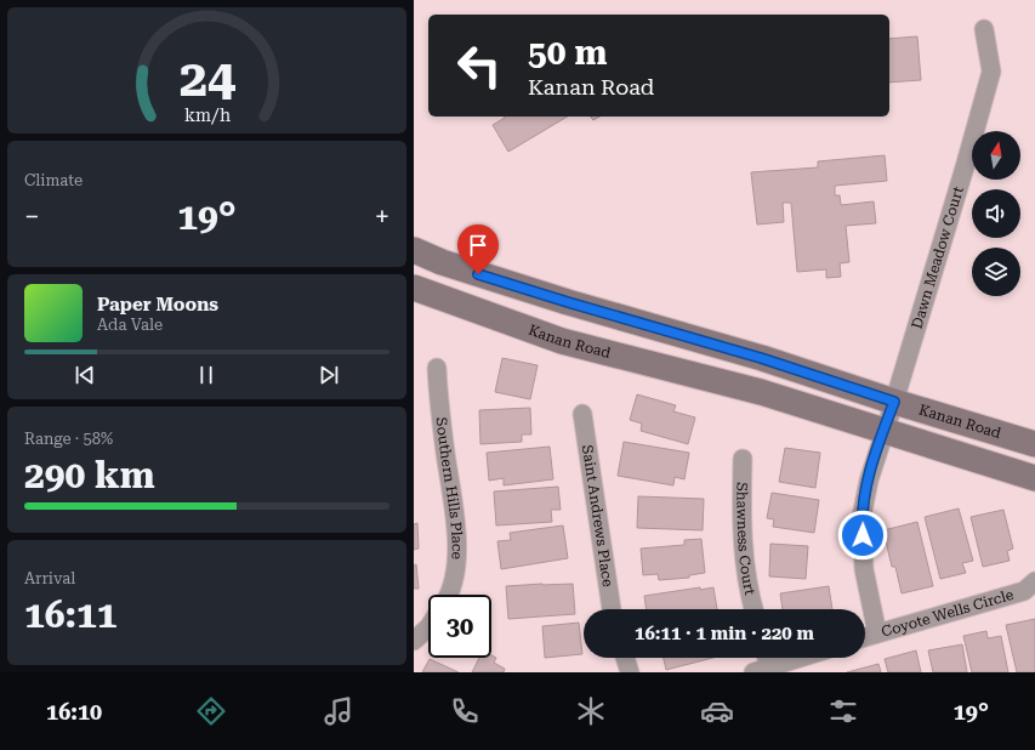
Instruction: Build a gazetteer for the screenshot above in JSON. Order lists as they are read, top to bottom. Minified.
{"streets":{"main road":["Kanan Road"],"street":["Dawn Meadow Court","Southern Hills Place","Saint Andrews Place","Shawness Court","Coyote Wells Circle"]},"crossings":[["Dawn Meadow Court","Kanan Road"],["Dawn Meadow Court","Coyote Wells Circle"]],"north":"top","page":{"turn":["50 m","Kanan Road"],"tile":["Climate",["Range · 58%","290 km"],["Arrival","16:11"]],"heat":["−","19°","+"],"song":["Paper Moons","Ada Vale"],"limit":"30","trip":"16:11 · 1 min · 220 m","tabs":["16:10","19°"],"gauge":["24","km/h"]}}
